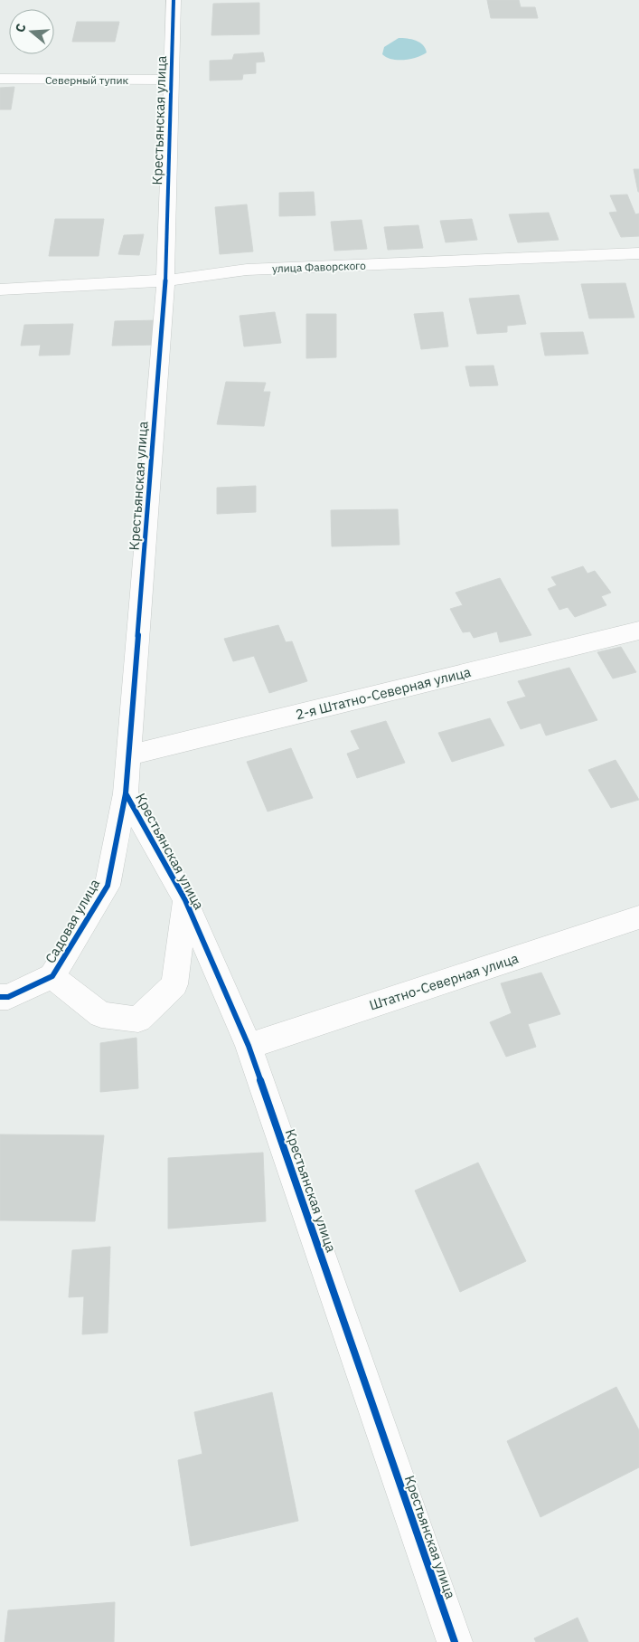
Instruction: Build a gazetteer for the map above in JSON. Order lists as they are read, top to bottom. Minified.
{"streets":{"street":["Северный тупик","Крестьянская улица","улица Фаворского","2-я Штатно-Северная улица","Садовая улица","Штатно-Северная улица"]},"crossings":[["Северный тупик","Крестьянская улица"],["Крестьянская улица","улица Фаворского"],["Крестьянская улица","2-я Штатно-Северная улица"],["Крестьянская улица","Садовая улица"],["Крестьянская улица","Штатно-Северная улица"]],"north":"left"}
